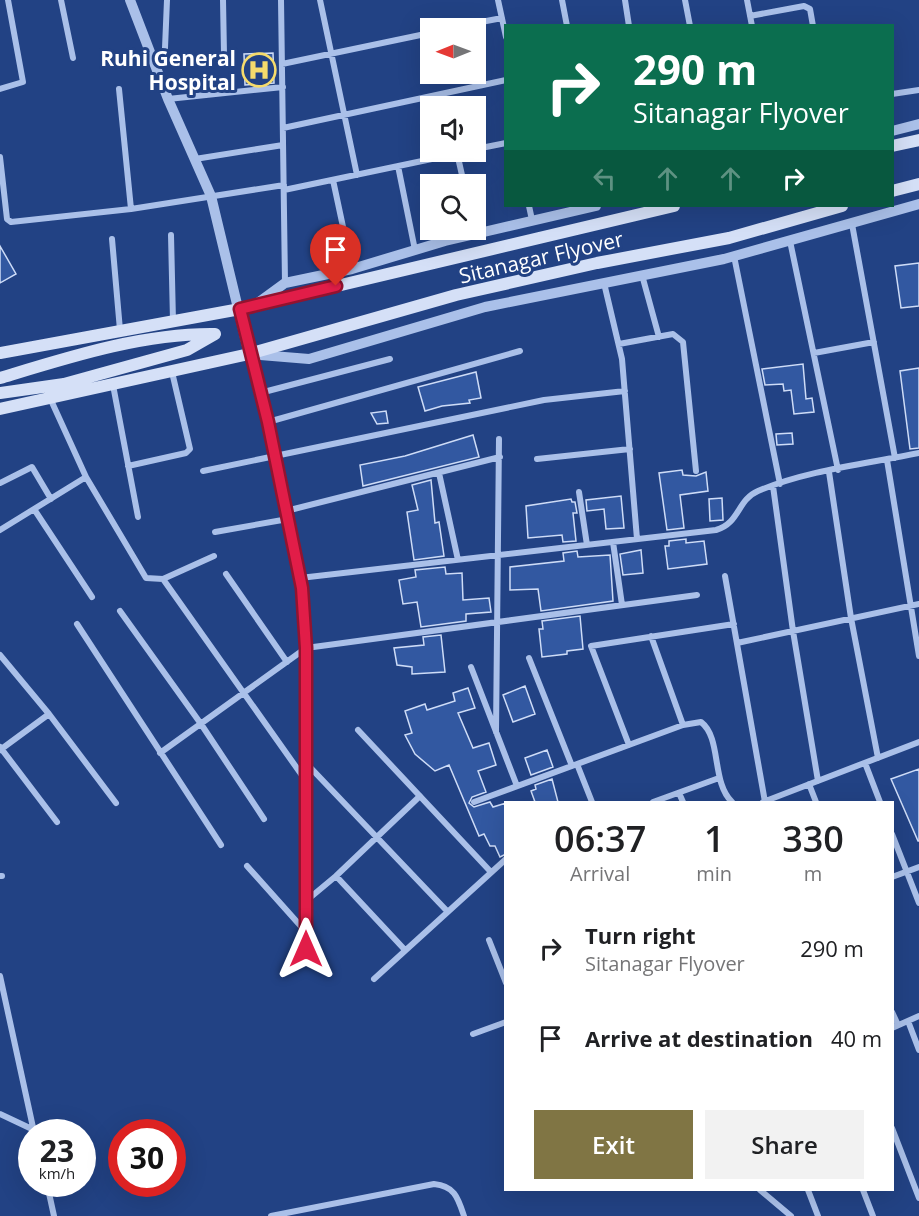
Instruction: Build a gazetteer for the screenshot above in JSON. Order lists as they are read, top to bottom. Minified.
{"streets":{"main road":["Sitanagar Flyover"]},"places":{"hospital":["Ruhi General Hospital"]},"north":"left","page":{"turn":["290 m","Sitanagar Flyover"],"eta":["06:37","Arrival","1","min","330","m"],"list":[{"name":"Turn right","note":"Sitanagar Flyover","value":"290 m"},{"name":"Arrive at destination","value":"40 m"}],"buttons":["Exit","Share"],"speed":"23 km/h","limit":"30"}}
